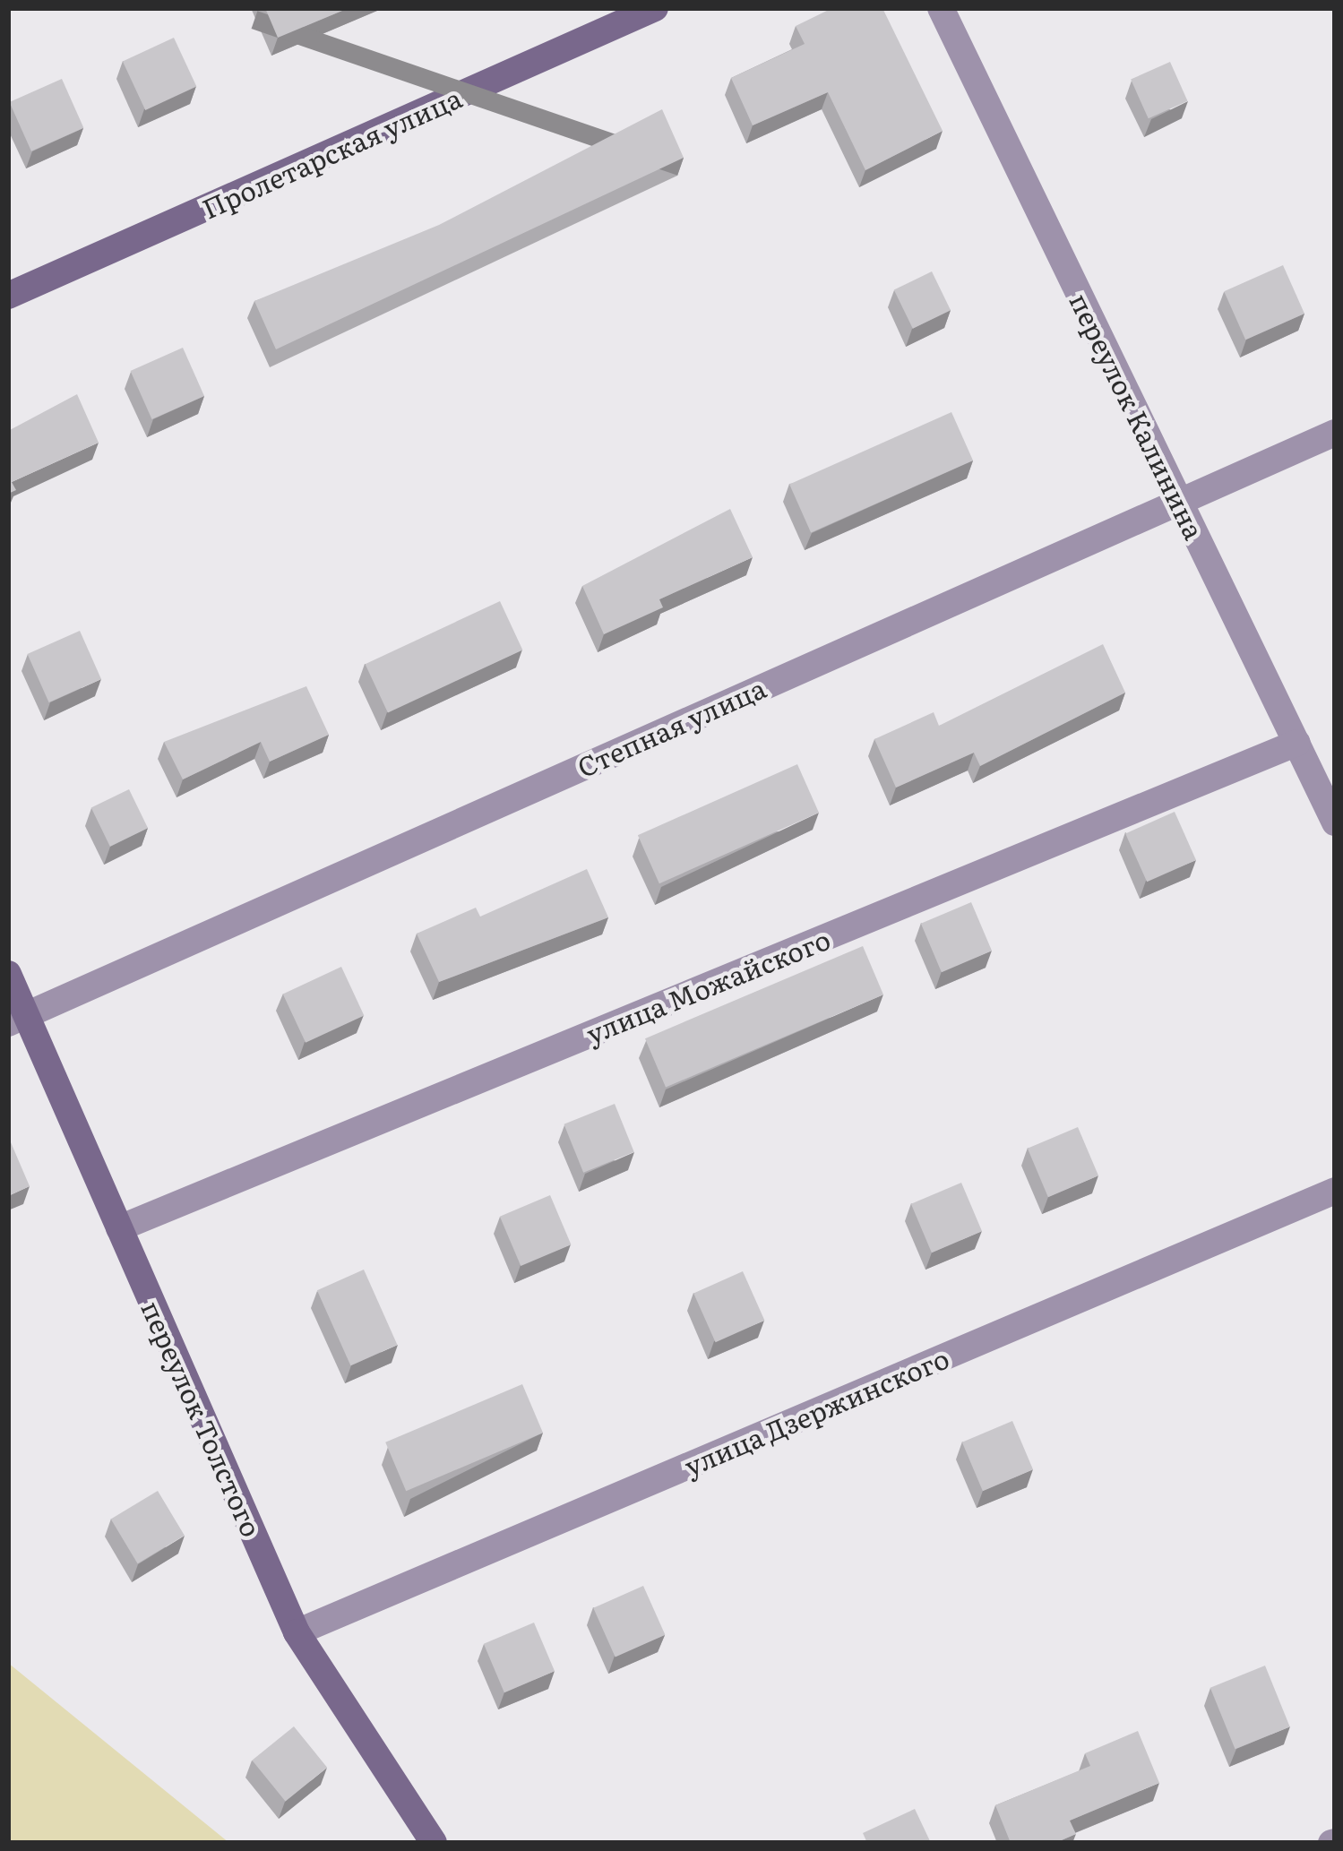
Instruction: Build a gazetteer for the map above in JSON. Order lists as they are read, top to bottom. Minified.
{"streets":{"street":["Пролетарская улица","переулок Калинина","Степная улица","улица Можайского","улица Дзержинского","переулок Толстого"]},"crossings":[["переулок Калинина","Степная улица"],["переулок Калинина","улица Можайского"],["Степная улица","переулок Толстого"],["улица Можайского","переулок Толстого"],["улица Дзержинского","переулок Толстого"]]}
